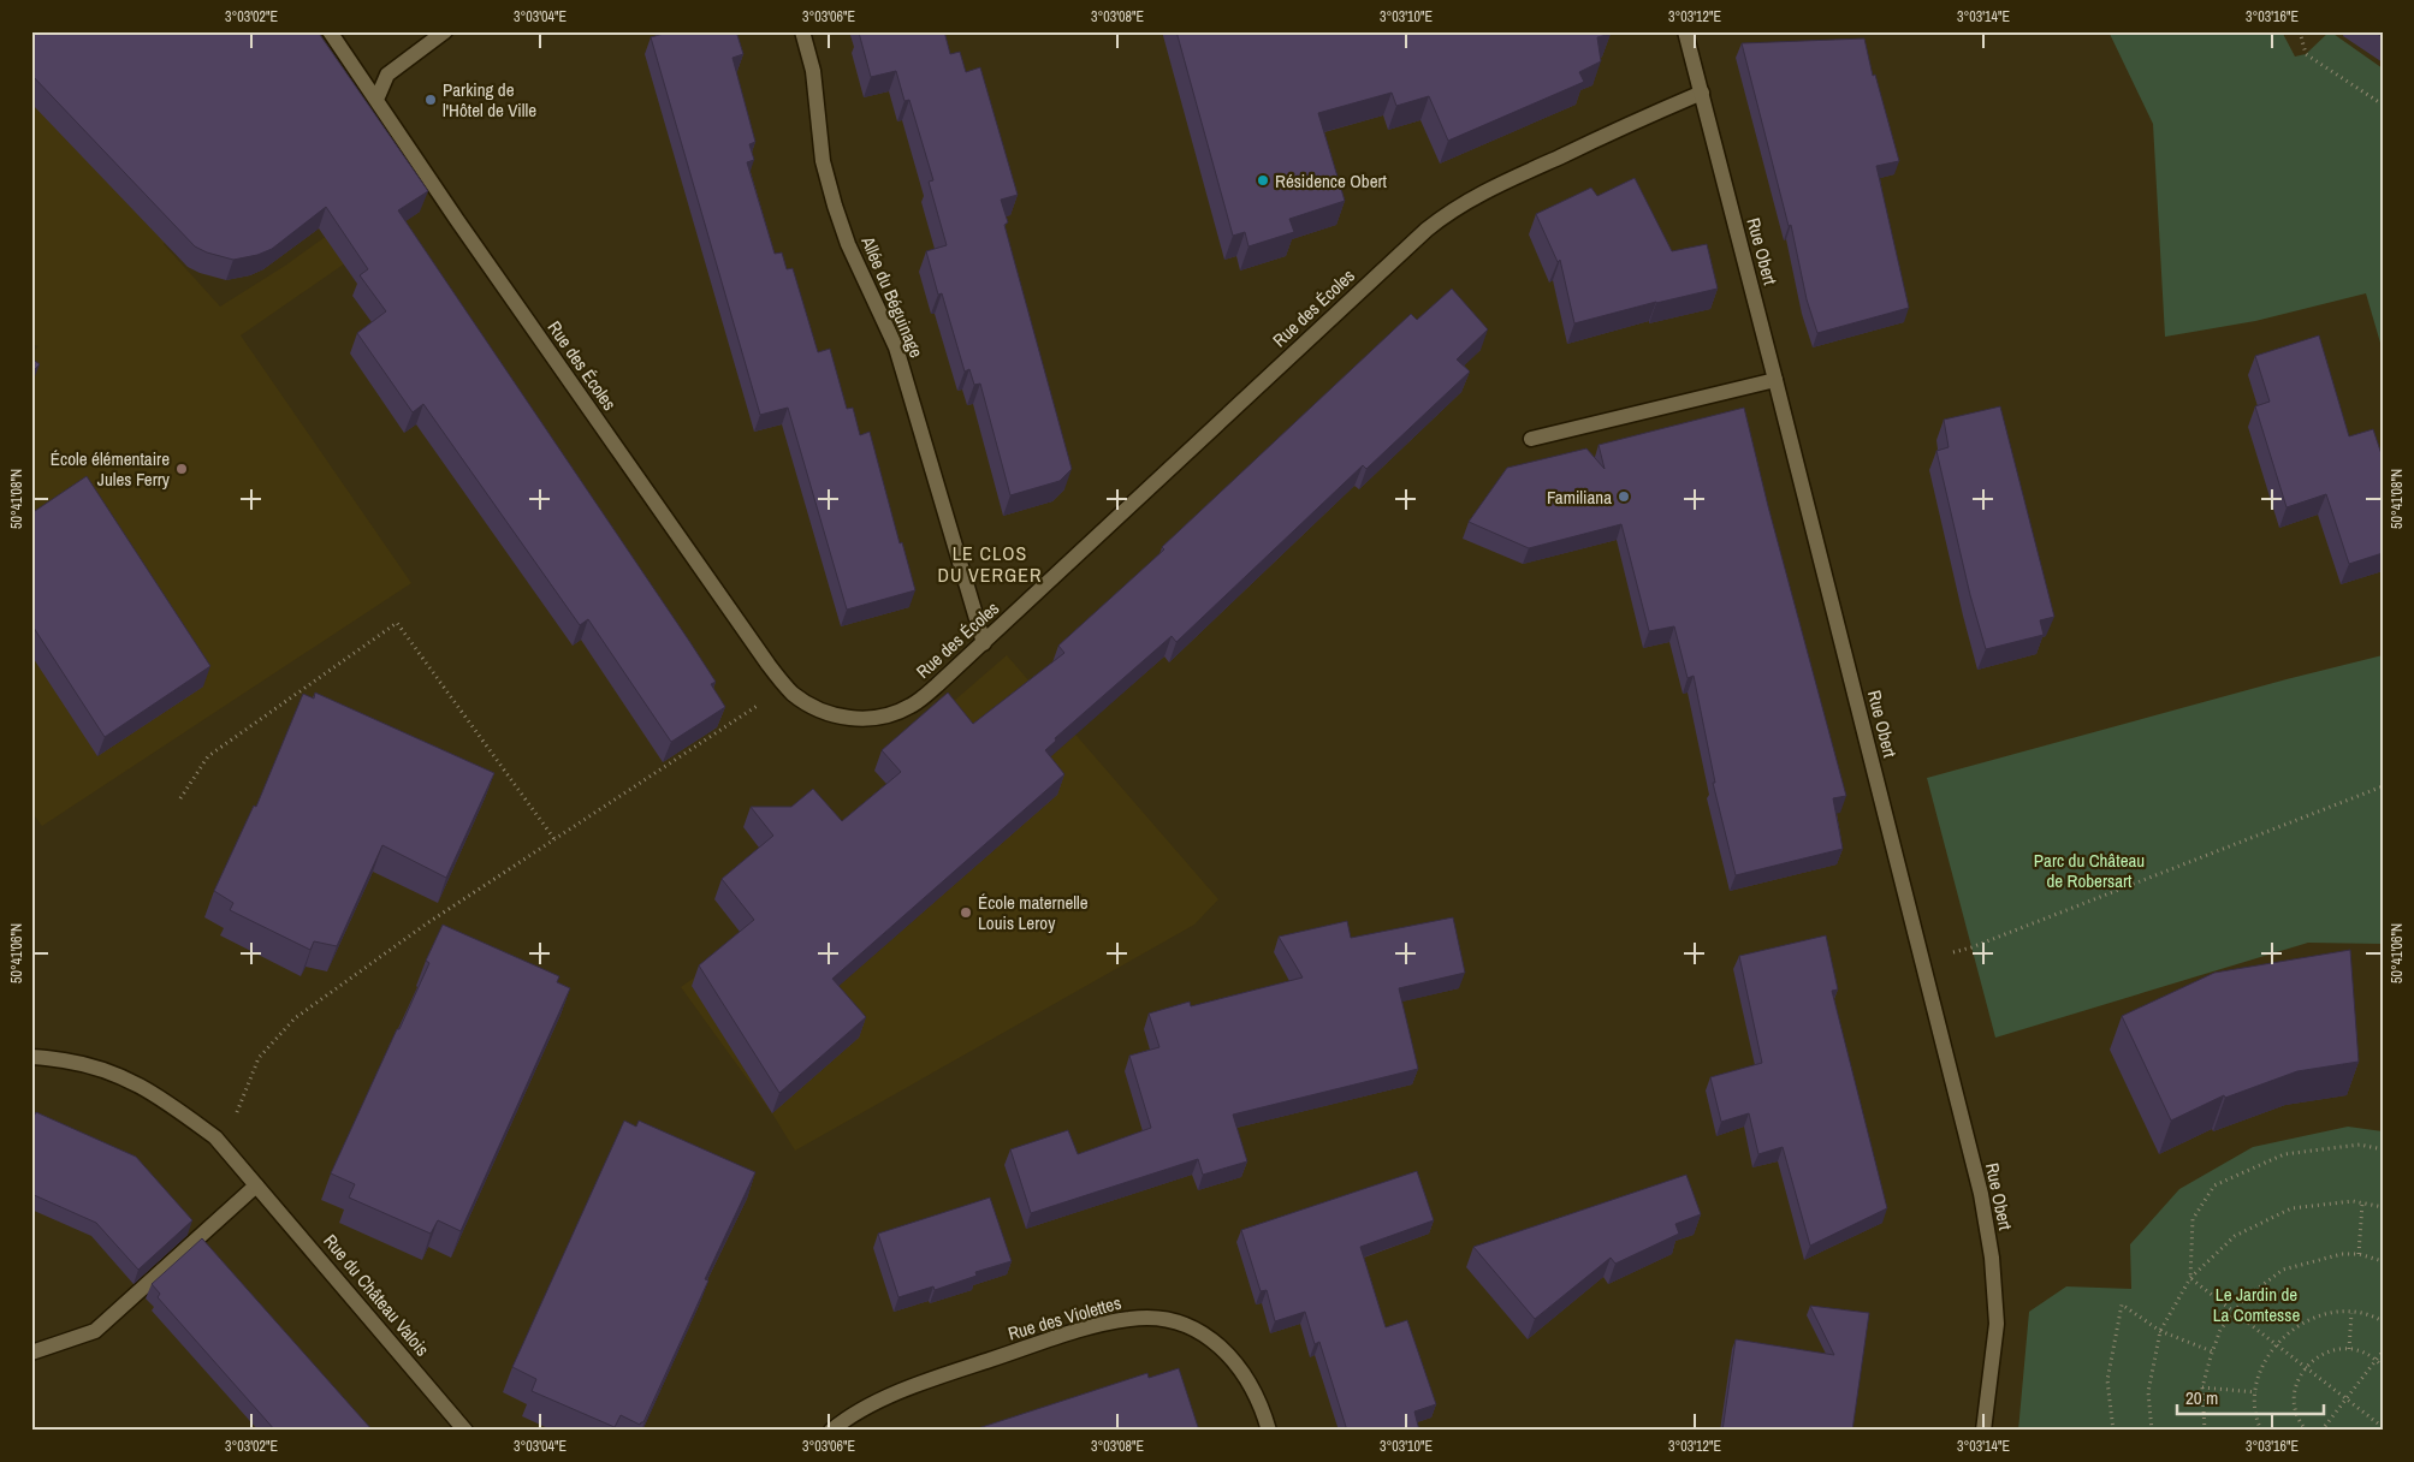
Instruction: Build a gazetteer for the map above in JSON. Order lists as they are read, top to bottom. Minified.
{"streets":{"street":["Rue Obert","Allée du Béguinage","Rue des Écoles","Rue du Château Valois","Rue des Violettes"]},"crossings":[["Rue Obert","Rue des Écoles"],["Allée du Béguinage","Rue des Écoles"]],"districts":["LE CLOS DU VERGER"],"parks":["Parc du Château de Robersart","Le Jardin de La Comtesse"],"places":["Parking de l'Hôtel de Ville","Résidence Obert","École élémentaire Jules Ferry","Familiana","École maternelle Louis Leroy"],"scale_bar":"20 m","coordinates":["3°03'02\"E","3°03'04\"E","3°03'06\"E","3°03'08\"E","3°03'10\"E","3°03'12\"E","3°03'14\"E","3°03'16\"E","50°41'08\"N","50°41'06\"N"]}
